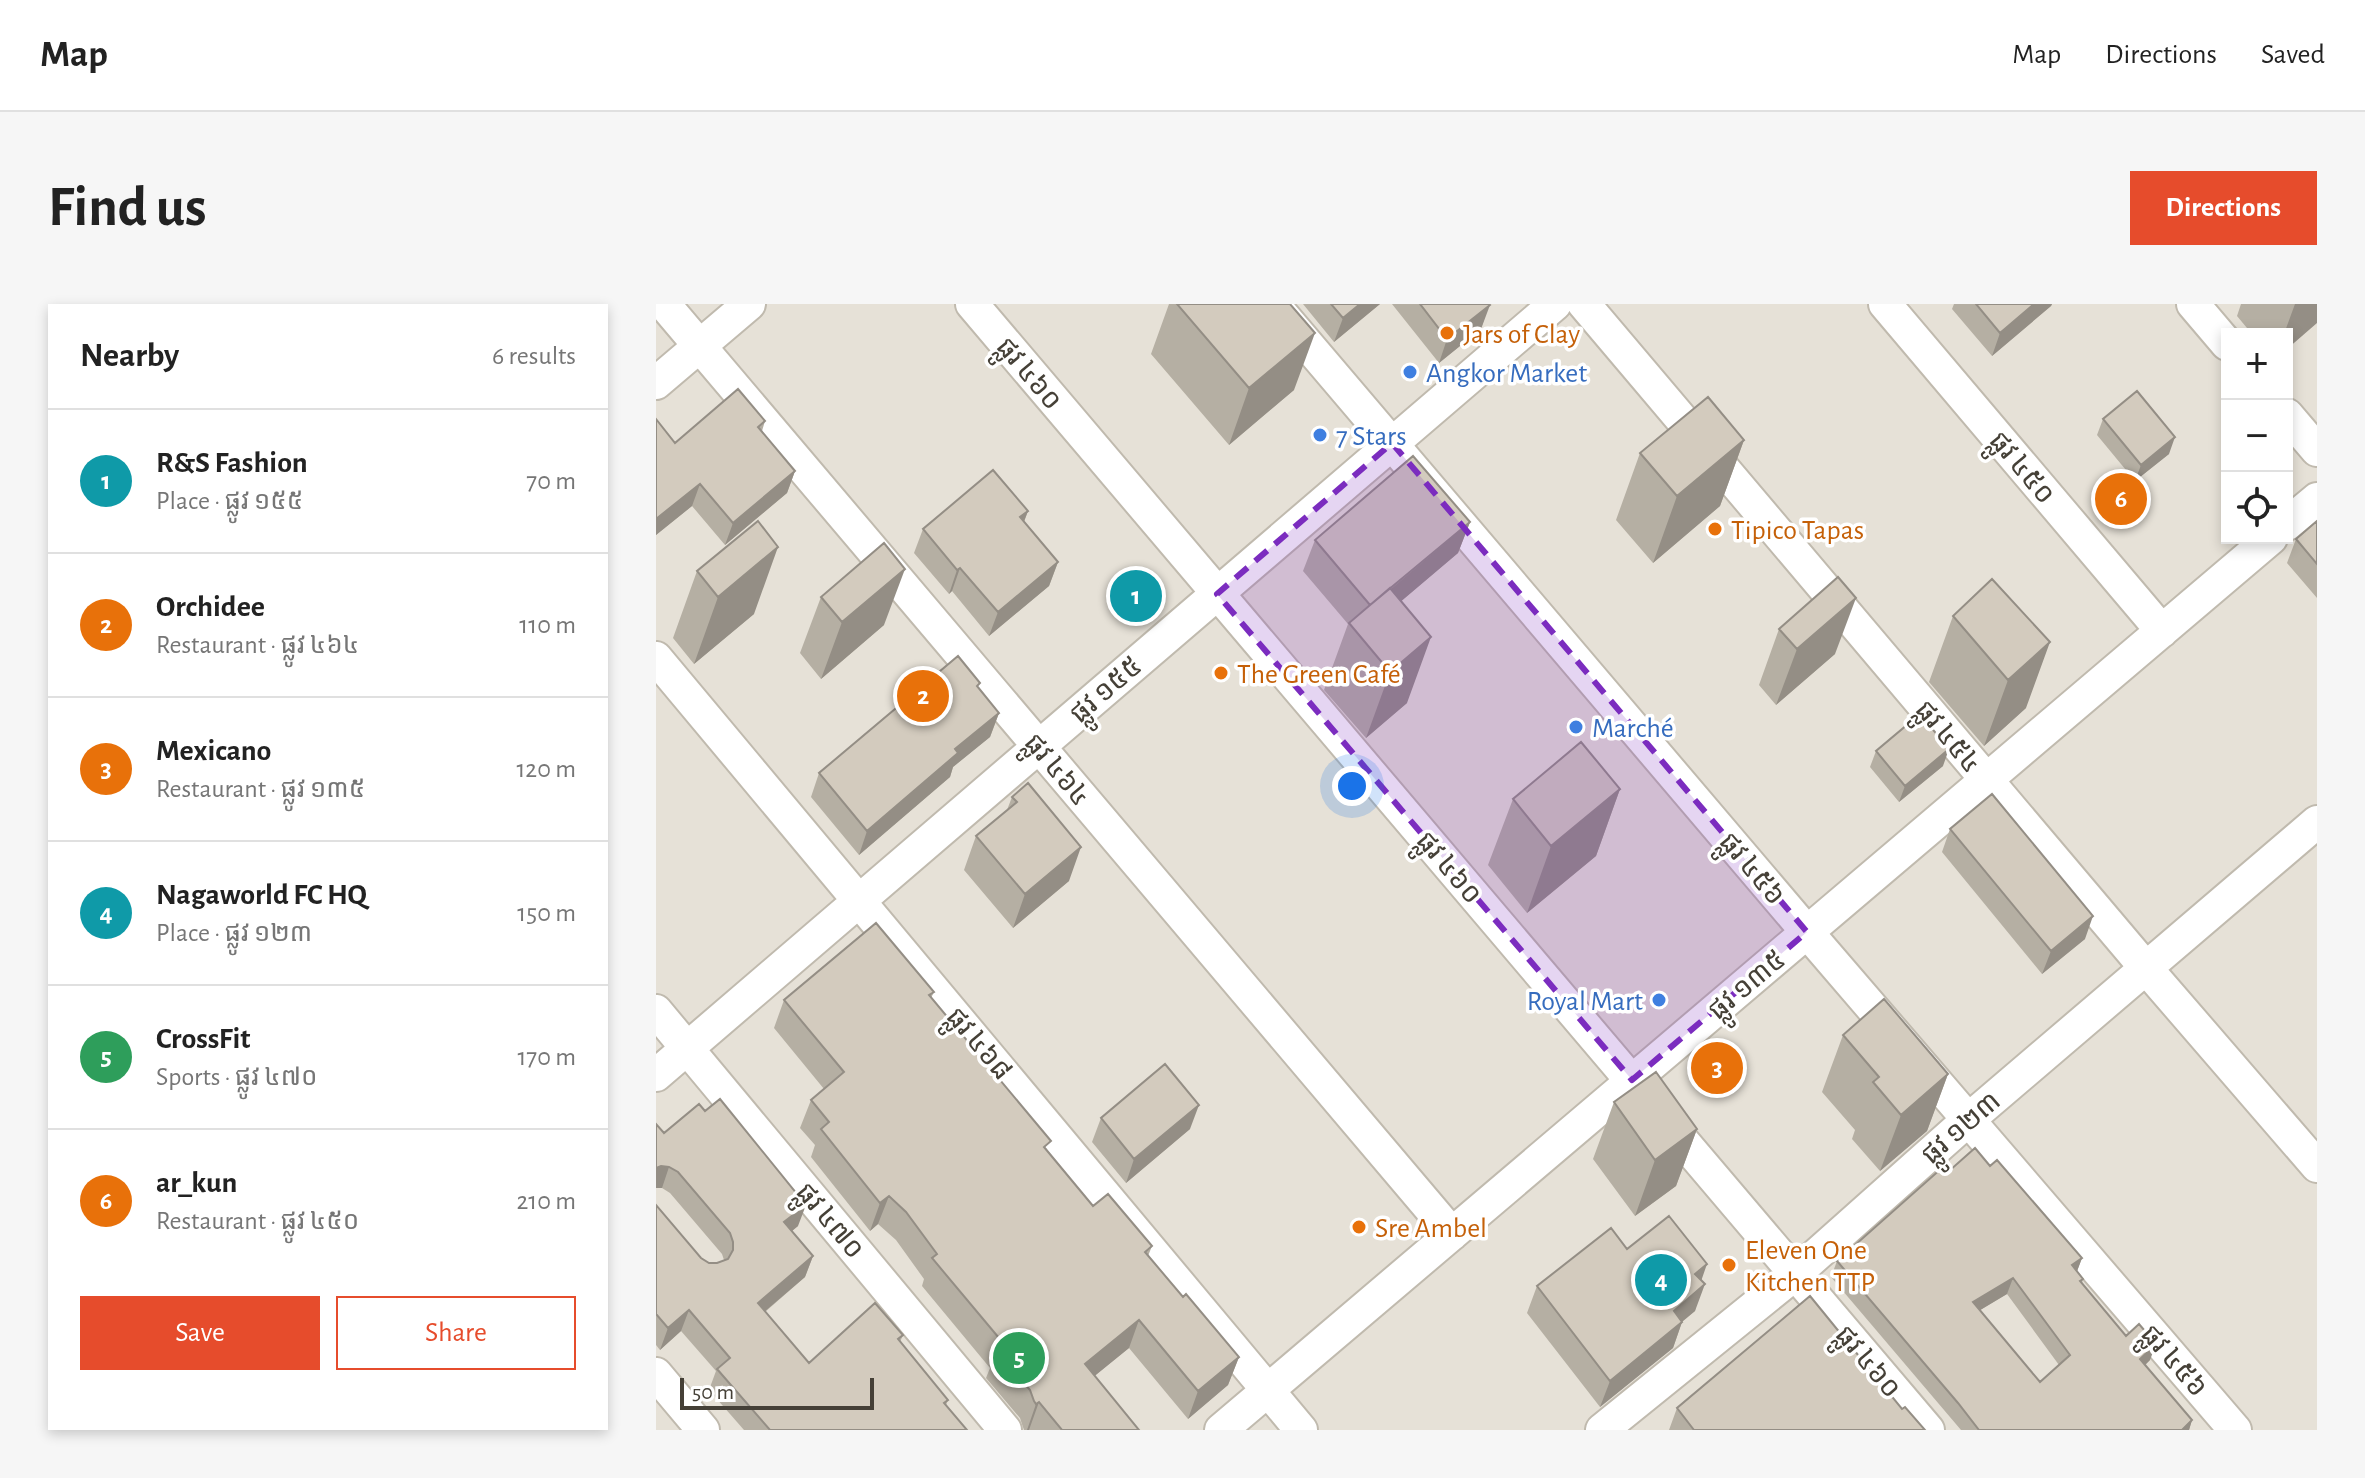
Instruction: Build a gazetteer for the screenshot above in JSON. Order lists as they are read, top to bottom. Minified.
{"streets":{"street":["ផ្លូវ ៤៦០","ផ្លូវ ៤៥០","ផ្លូវ ១៥៥","ផ្លូវ ៤៥៤","ផ្លូវ ៤៦៤","ផ្លូវ ៤៥៦","ផ្លូវ ១៣៥","ផ្លូវ ៤៦៨","ផ្លូវ ១២៣","ផ្លូវ ៤៧០"]},"crossings":[["ផ្លូវ ៤៦០","ផ្លូវ ១៥៥"],["ផ្លូវ ៤៦០","ផ្លូវ ១៣៥"],["ផ្លូវ ៤៦០","ផ្លូវ ១២៣"],["ផ្លូវ ៤៥០","ផ្លូវ ១៣៥"],["ផ្លូវ ១៥៥","ផ្លូវ ៤៦៤"],["ផ្លូវ ១៥៥","ផ្លូវ ៤៥៦"],["ផ្លូវ ១៥៥","ផ្លូវ ៤៦៨"],["ផ្លូវ ១៥៥","ផ្លូវ ៤៧០"],["ផ្លូវ ៤៥៤","ផ្លូវ ១៣៥"],["ផ្លូវ ៤៥៤","ផ្លូវ ១២៣"],["ផ្លូវ ៤៦៤","ផ្លូវ ១៣៥"],["ផ្លូវ ៤៥៦","ផ្លូវ ១៣៥"],["ផ្លូវ ៤៥៦","ផ្លូវ ១២៣"],["ផ្លូវ ១៣៥","ផ្លូវ ៤៦៨"]],"places":["Jars of Clay","Angkor Market","7 Stars","Tipico Tapas","The Green Café","Marché","Royal Mart","Sre Ambel","Eleven One Kitchen TTP"],"scale_bar":"50 m","page":{"header":"Map","nav":["Map","Directions","Saved"],"buttons":["Directions",["Save","Share"]],"title":"Find us","heading":["Nearby","6 results"],"map_buttons":["+","−"],"list":[{"mark":"1","name":"R&S Fashion","note":"Place · ផ្លូវ ១៥៥","value":"70 m"},{"mark":"2","name":"Orchidee","note":"Restaurant · ផ្លូវ ៤៦៤","value":"110 m"},{"mark":"3","name":"Mexicano","note":"Restaurant · ផ្លូវ ១៣៥","value":"120 m"},{"mark":"4","name":"Nagaworld FC HQ","note":"Place · ផ្លូវ ១២៣","value":"150 m"},{"mark":"5","name":"CrossFit","note":"Sports · ផ្លូវ ៤៧០","value":"170 m"},{"mark":"6","name":"ar_kun","note":"Restaurant · ផ្លូវ ៤៥០","value":"210 m"}],"pins":["6","1","2","3","4","5"],"scale":"50 m"}}
